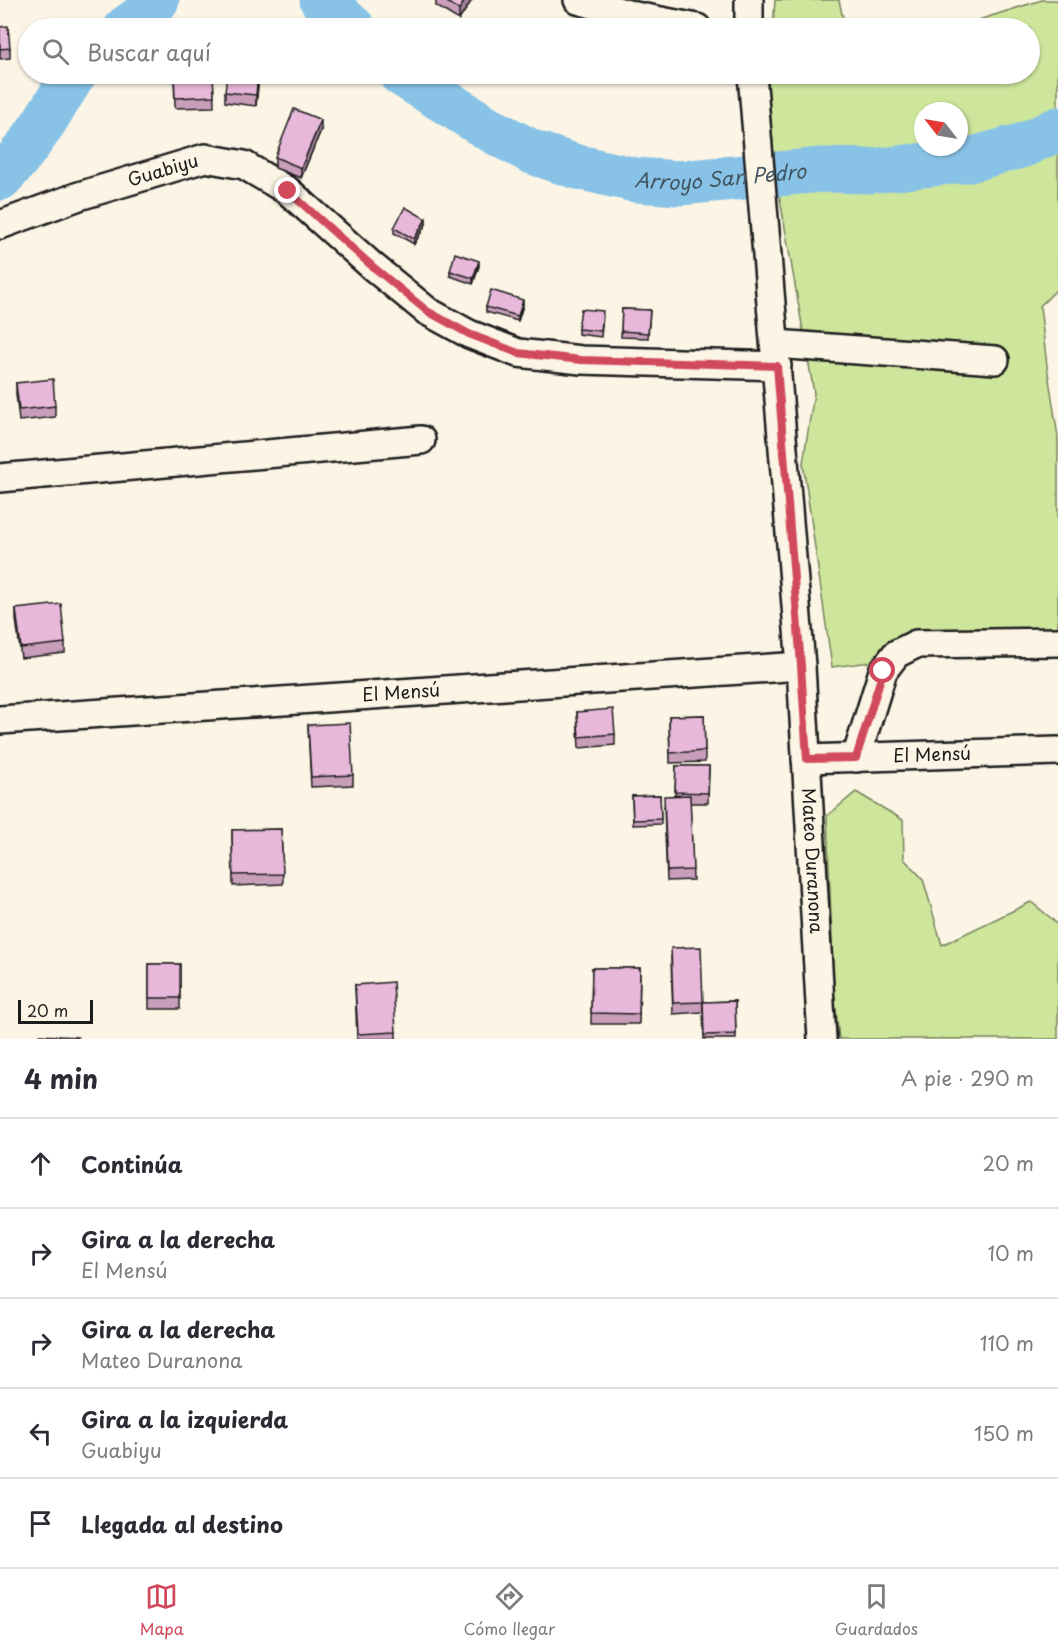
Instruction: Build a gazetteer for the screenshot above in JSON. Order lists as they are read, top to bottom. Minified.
{"streets":{"street":["Guabiyu","El Mensú","Mateo Duranona"]},"crossings":[["Guabiyu","Mateo Duranona"],["El Mensú","Mateo Duranona"]],"water":["Arroyo San Pedro"],"scale_bar":"20 m","north":"top left","page":{"search":"Buscar aquí","scale":"20 m","heading":["4 min","A pie · 290 m"],"list":[["Continúa","20 m"],["Gira a la derecha","El Mensú","10 m"],["Gira a la derecha","Mateo Duranona","110 m"],["Gira a la izquierda","Guabiyu","150 m"],"Llegada al destino"],"nav":["Mapa","Cómo llegar","Guardados"]}}
